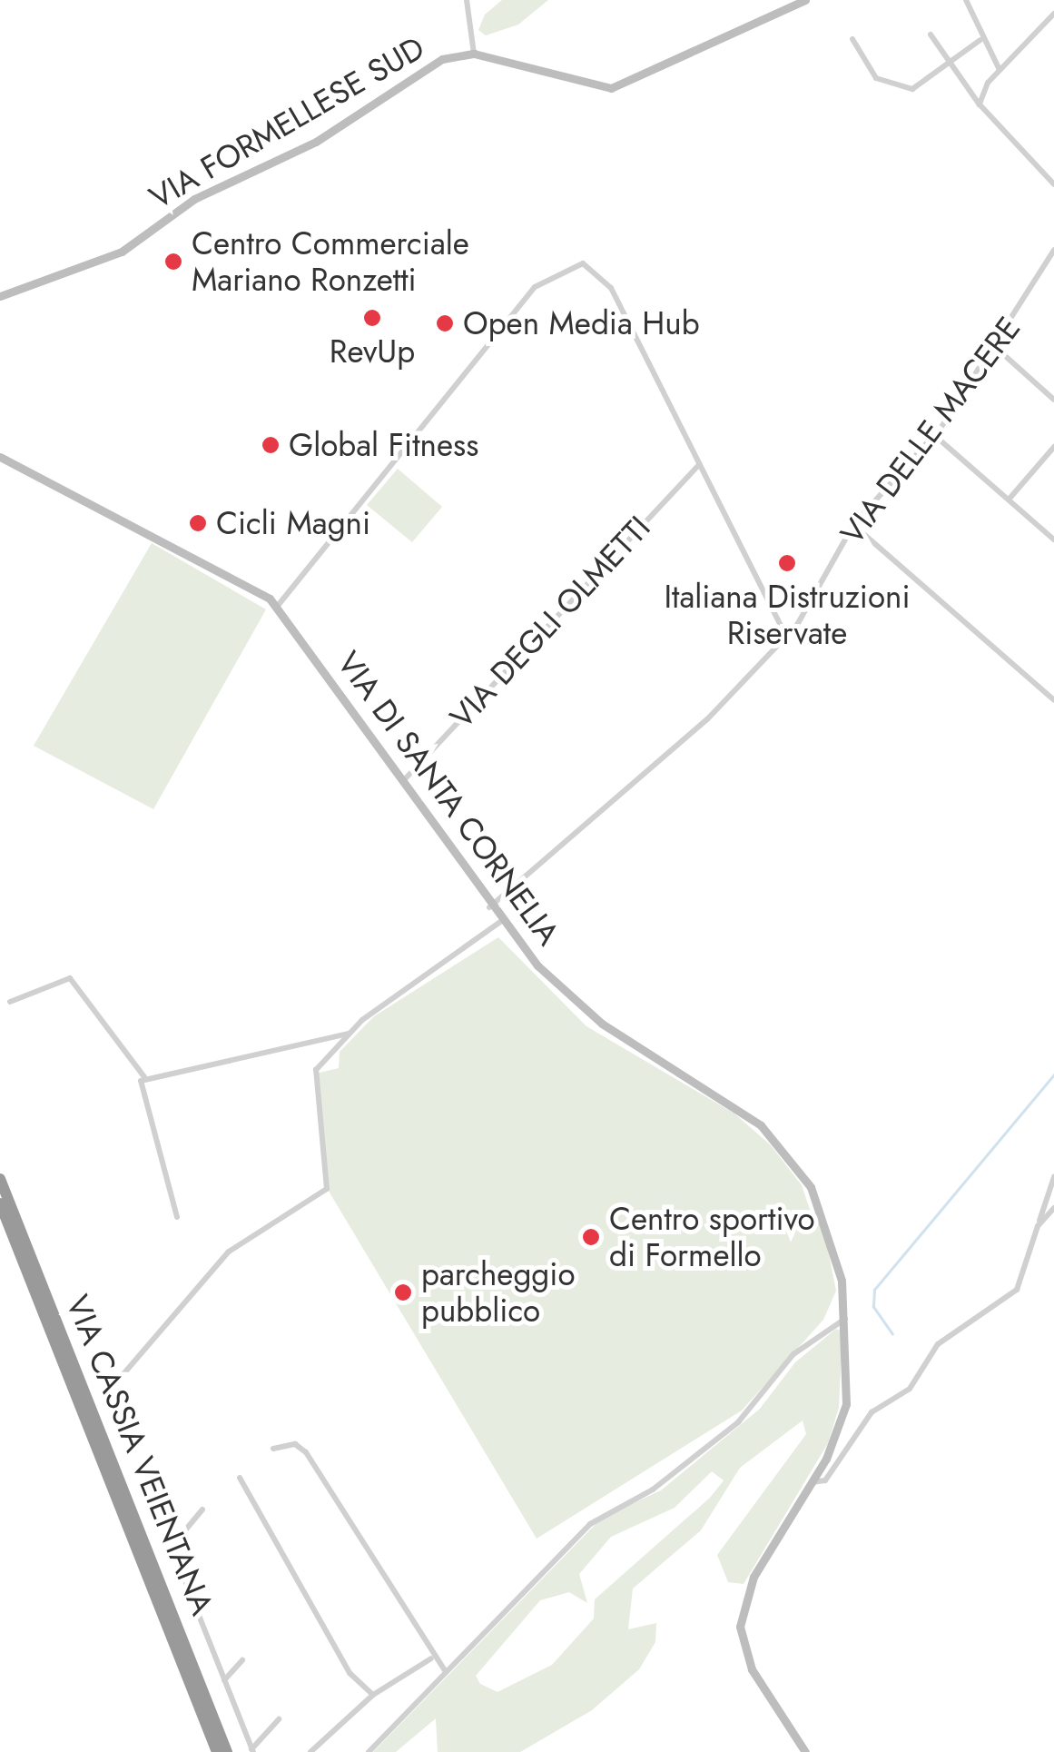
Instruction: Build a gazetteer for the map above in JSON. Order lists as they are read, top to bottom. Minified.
{"streets":{"highway":["VIA CASSIA VEIENTANA"],"street":["VIA FORMELLESE SUD","VIA DELLE MACERE","VIA DEGLI OLMETTI","VIA DI SANTA CORNELIA"]},"crossings":[["VIA DELLE MACERE","VIA DI SANTA CORNELIA"],["VIA DEGLI OLMETTI","VIA DI SANTA CORNELIA"]],"places":["Centro Commerciale Mariano Ronzetti","RevUp","Open Media Hub","Global Fitness","Cicli Magni","Italiana Distruzioni Riservate","Centro sportivo di Formello","parcheggio pubblico"]}
